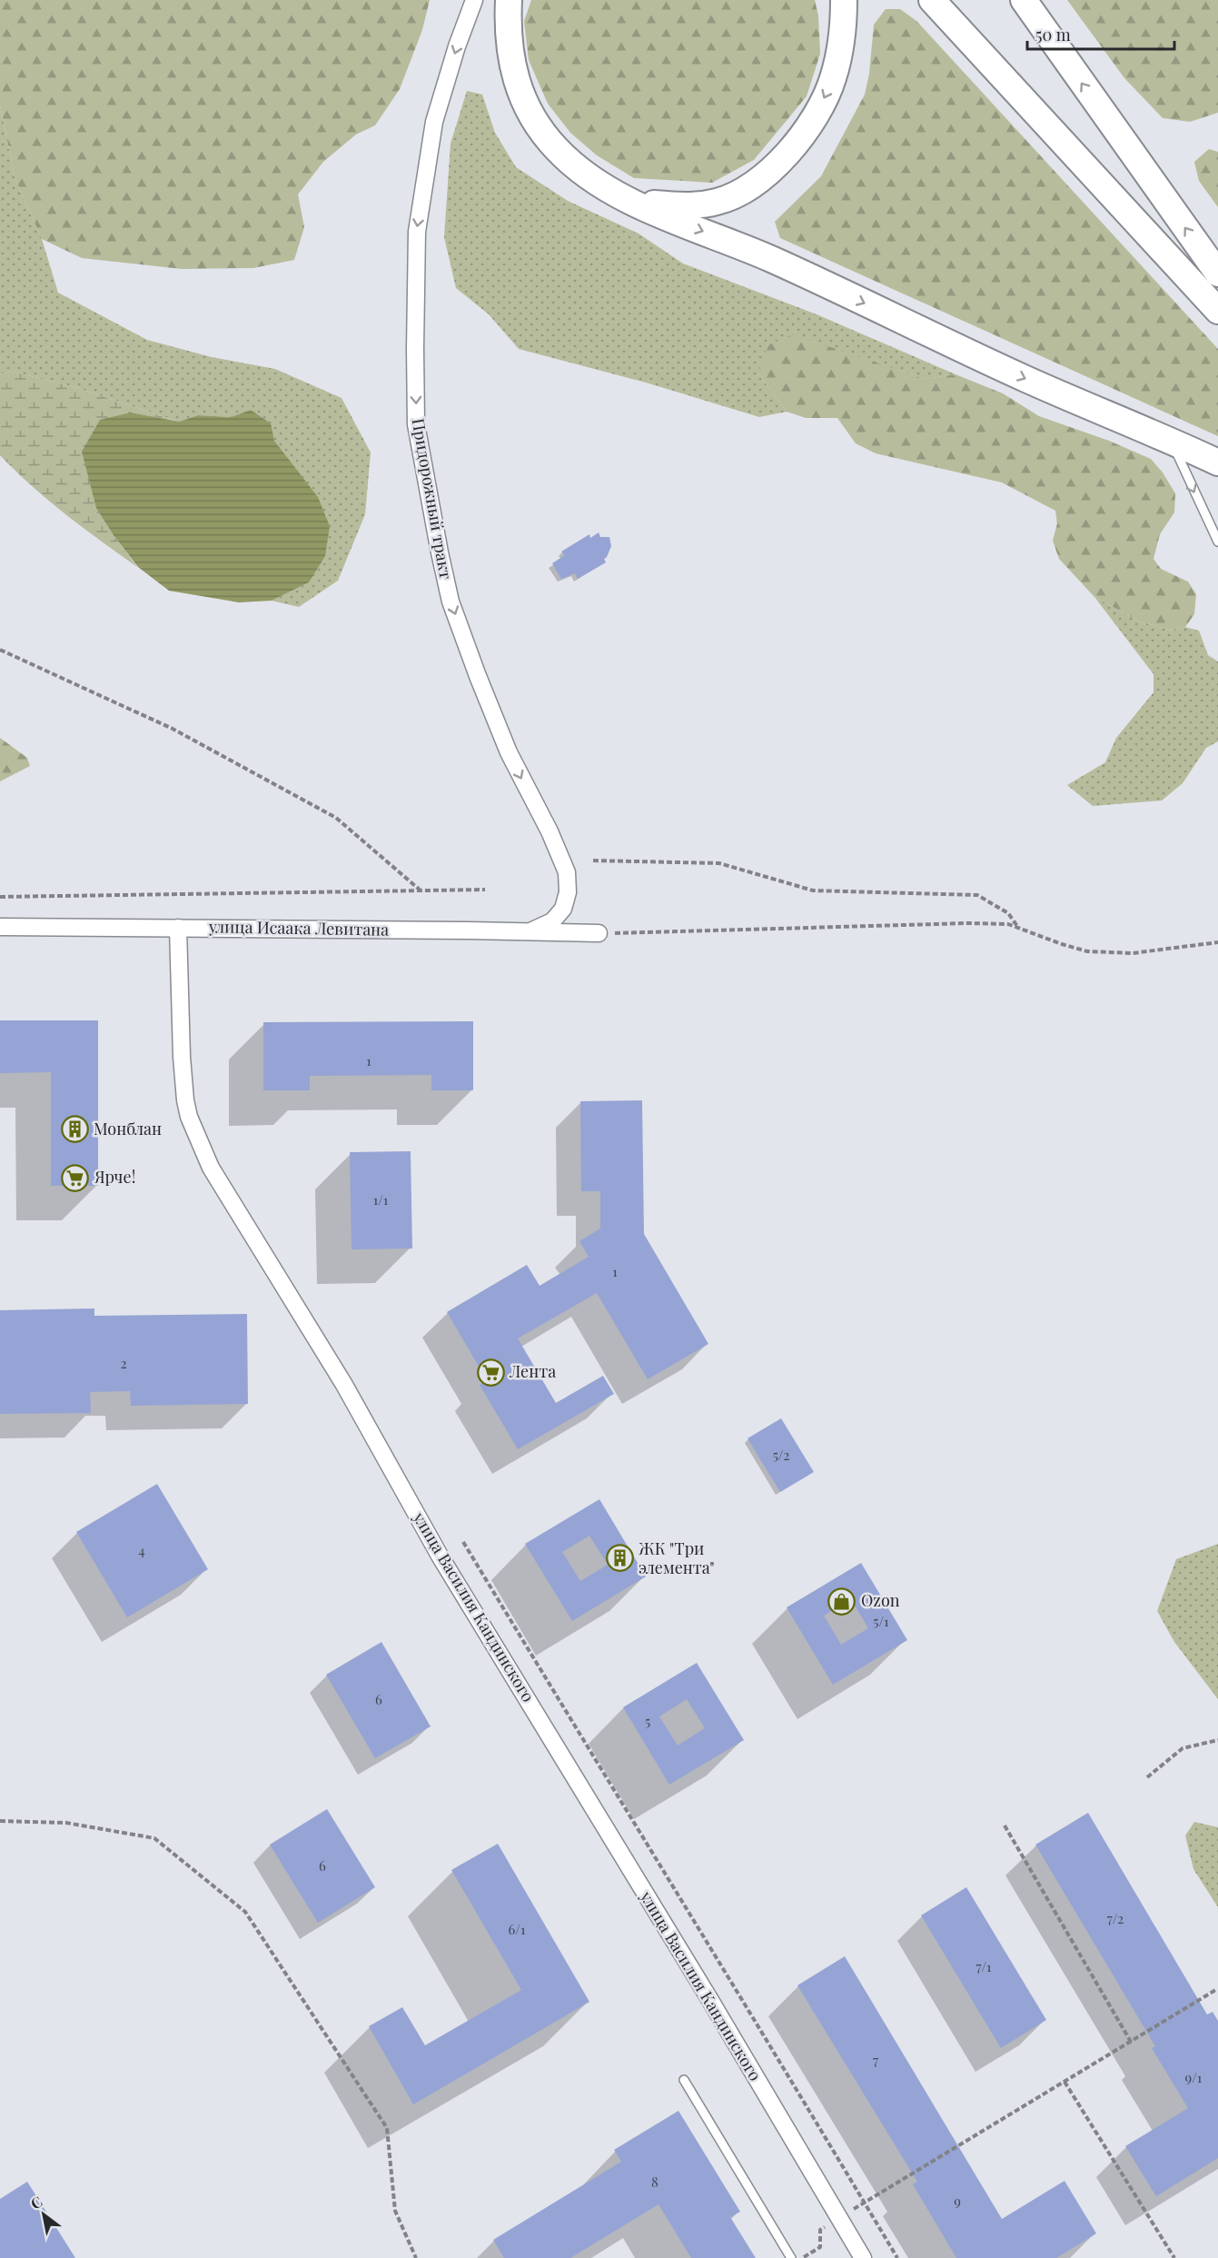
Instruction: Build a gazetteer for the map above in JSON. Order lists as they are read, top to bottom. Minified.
{"streets":{"street":["Придорожный тракт","улица Исаака Левитана","улица Василия Кандинского"]},"crossings":[["Придорожный тракт","улица Исаака Левитана"],["улица Исаака Левитана","улица Василия Кандинского"]],"one_way":["Придорожный тракт"],"places":{"building":["Монблан","ЖК \"Три элемента\""],"supermarket":["Ярче!","Лента"],"shop":["Ozon"]},"house_numbers":["1","1/1","1","2","5/2","4","5/1","6","5","6","7/2","6/1","7/1","7","9/1","8","9"],"scale_bar":"50 m","north":"top left"}
